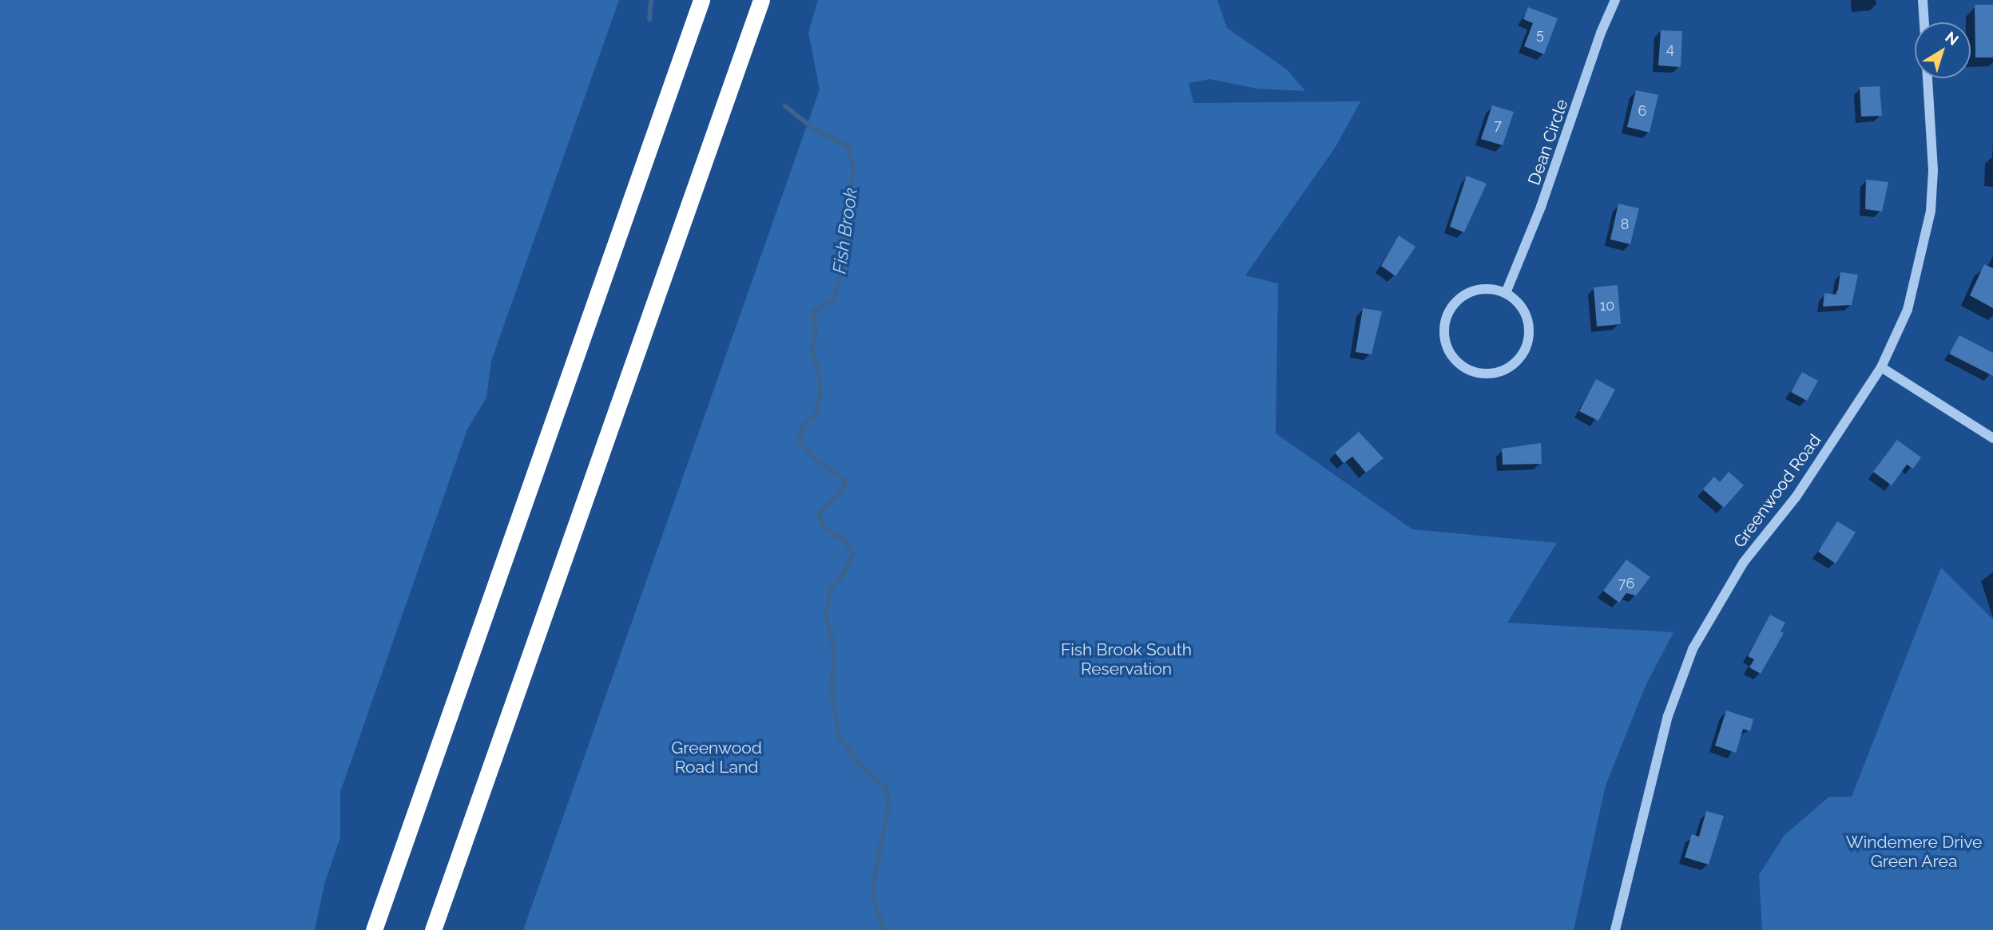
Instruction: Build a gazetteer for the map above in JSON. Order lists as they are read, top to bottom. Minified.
{"streets":{"street":["Dean Circle","Greenwood Road"]},"water":["Fish Brook"],"parks":["Fish Brook South Reservation","Greenwood Road Land","Windemere Drive Green Area"],"house_numbers":["5","4","6","7","8","10","76"],"north":"top right"}
